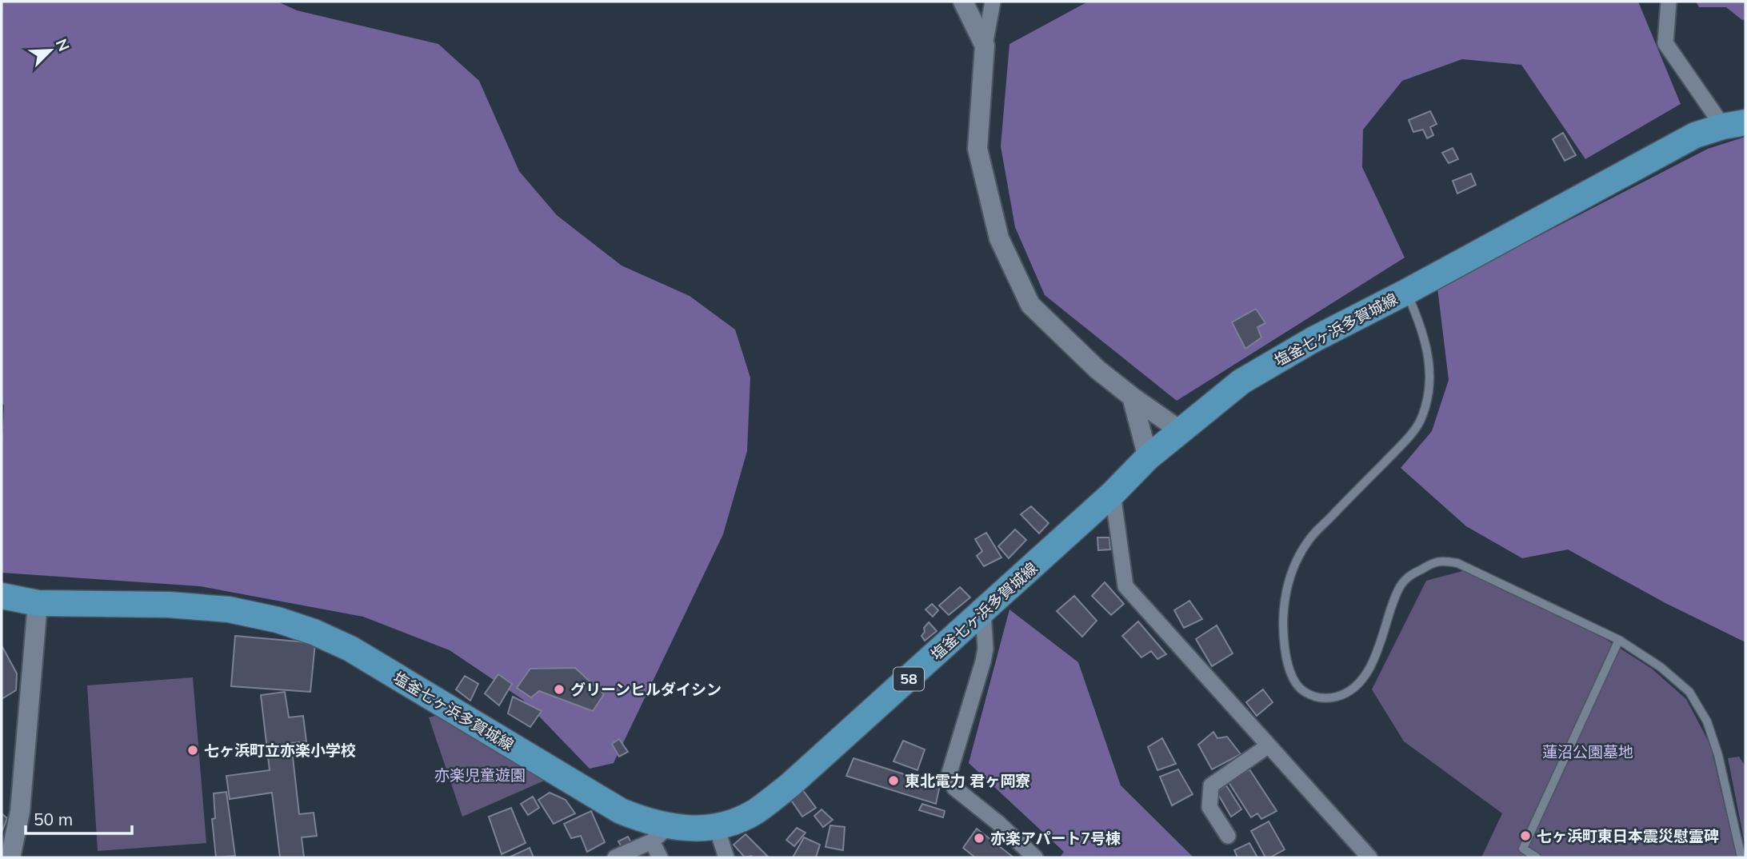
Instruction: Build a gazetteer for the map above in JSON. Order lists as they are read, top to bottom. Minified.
{"streets":{"main road":["塩釜七ヶ浜多賀城線","58"]},"parks":["蓮沼公園墓地","亦楽児童遊園"],"places":["グリーンヒルダイシン","七ヶ浜町立亦楽小学校","東北電力 君ヶ岡寮","七ヶ浜町東日本震災慰霊碑","亦楽アパート7号棟"],"scale_bar":"50 m","north":"top right"}
